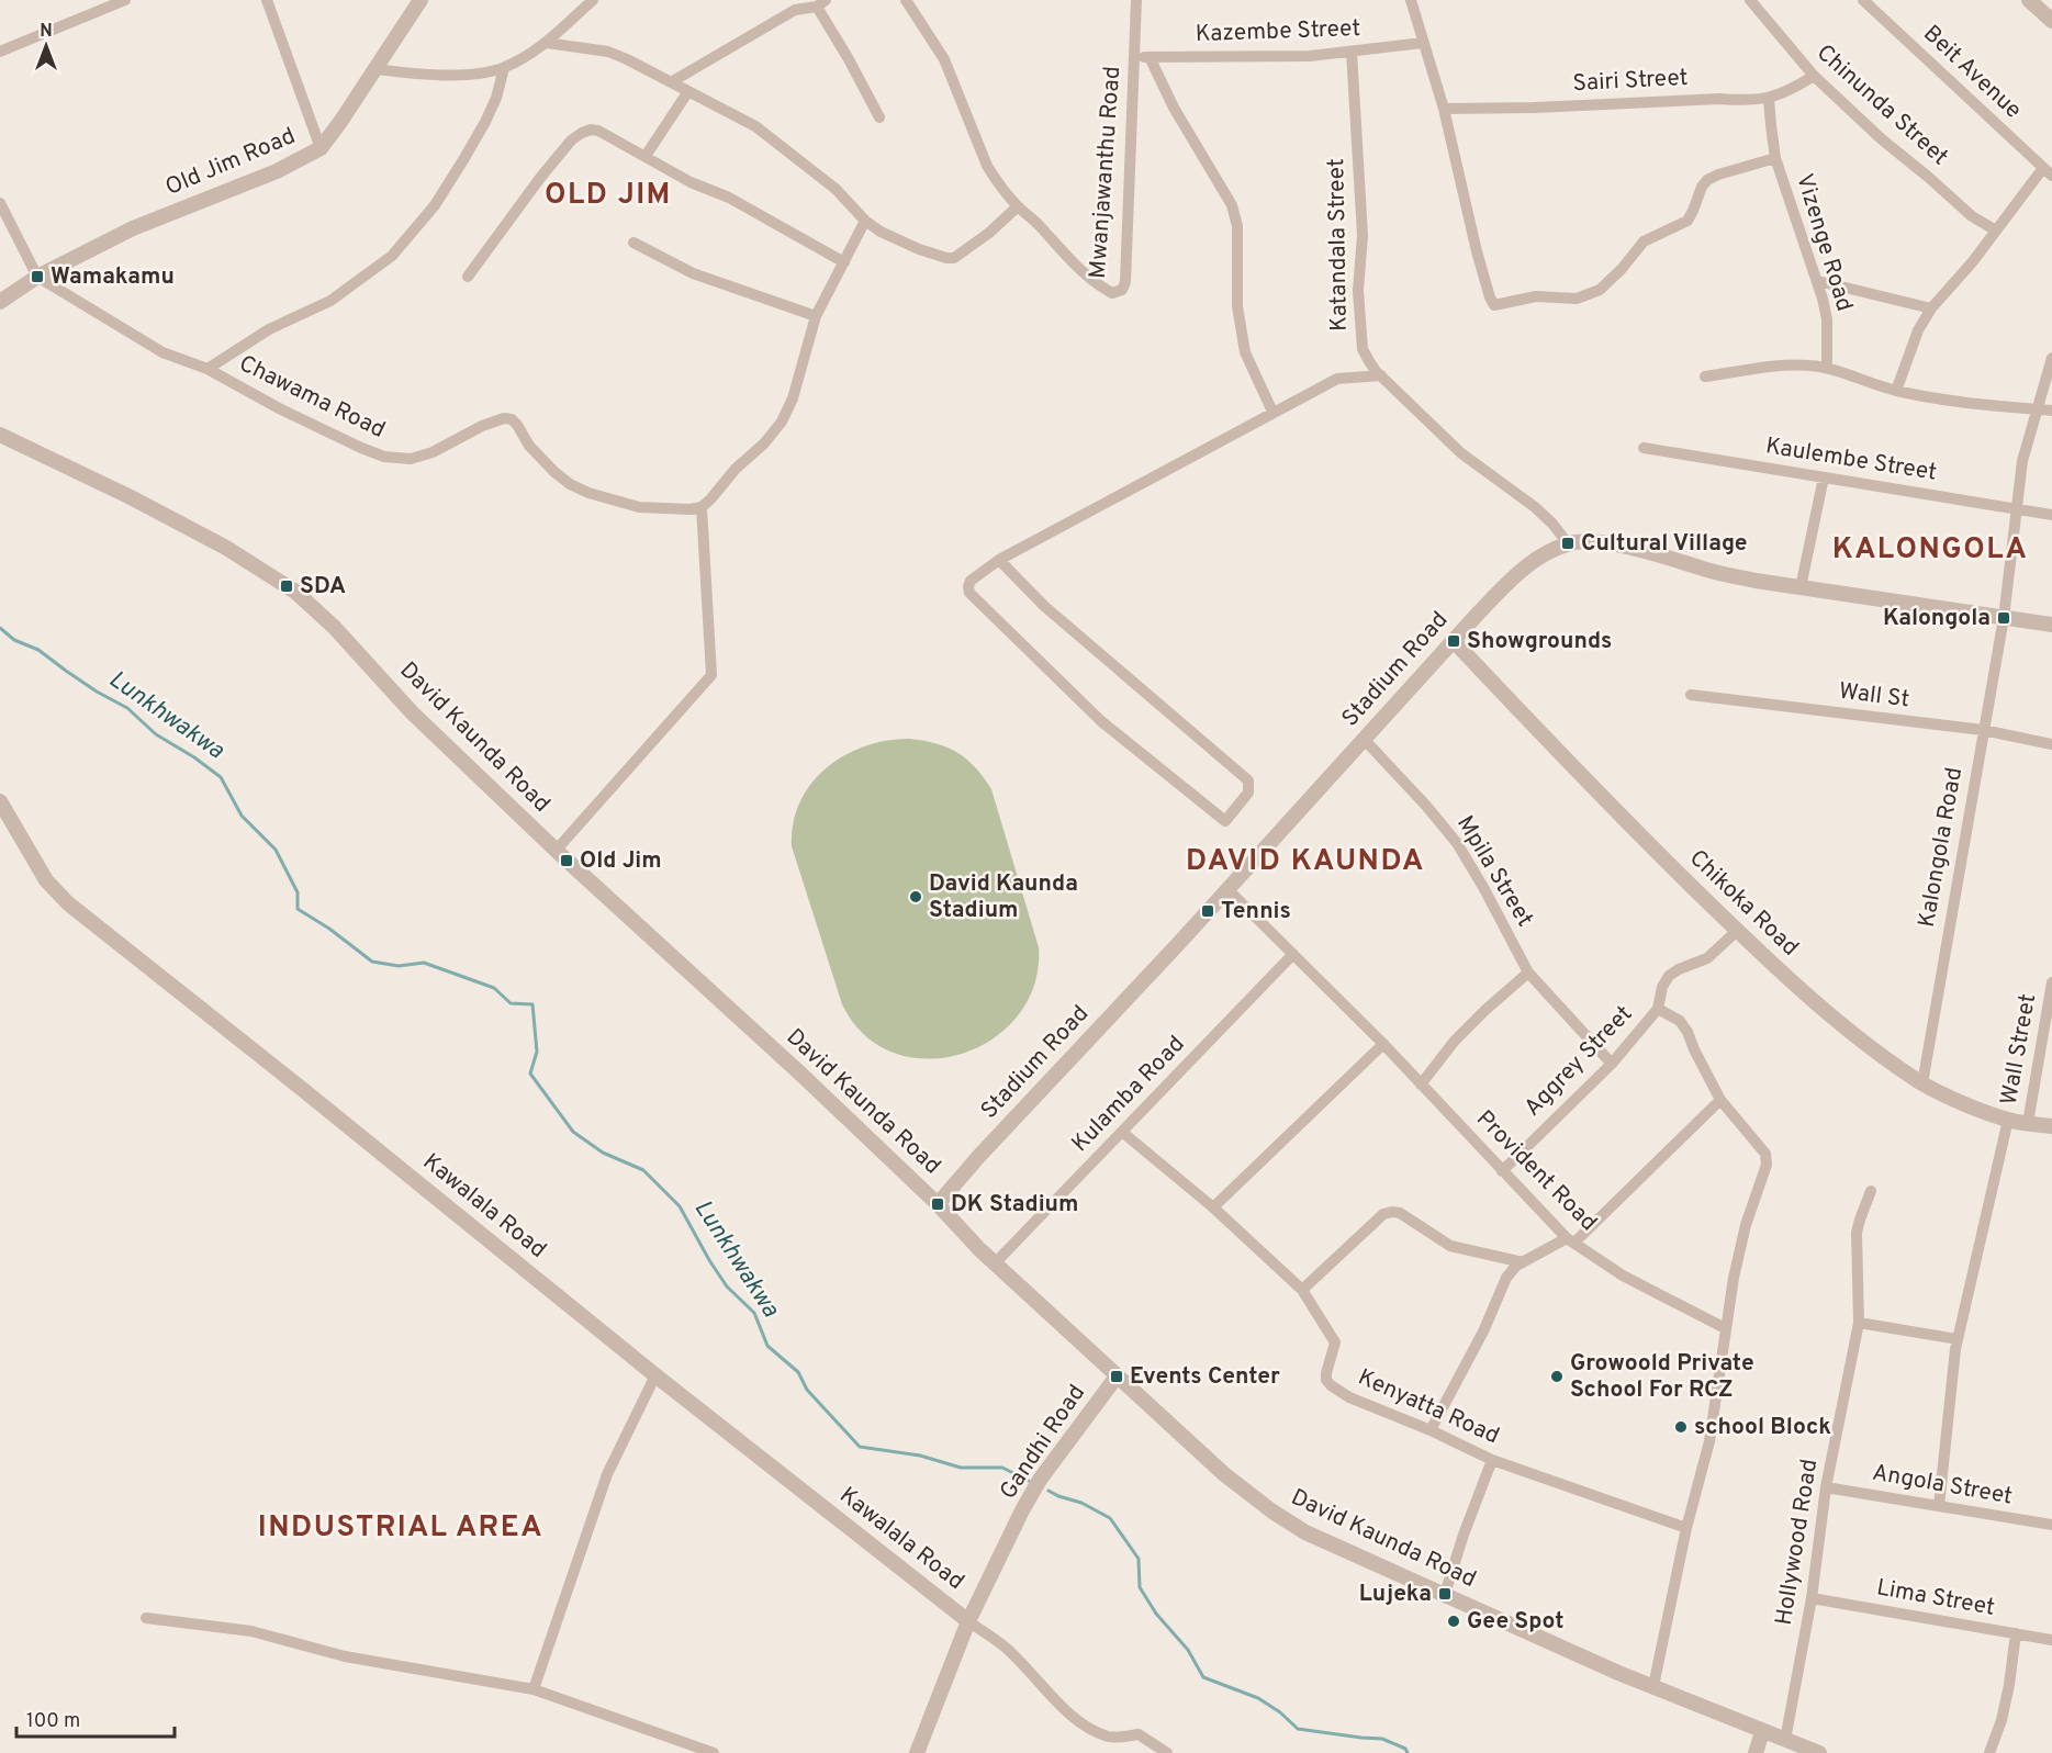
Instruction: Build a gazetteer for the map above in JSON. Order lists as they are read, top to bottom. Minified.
{"streets":{"street":["Kazembe Street","Beit Avenue","Sairi Street","Chinunda Street","Old Jim Road","Mwanjawanthu Road","Vizenge Road","Katandala Street","Chawama Road","Kaulembe Street","Stadium Road","Wall St","David Kaunda Road","Kalongola Road","Mpila Street","Chikoka Road","Wall Street","Aggrey Street","Kulamba Road","Provident Road","Kawalala Road","Kenyatta Road","Gandhi Road","Angola Street","Hollywood Road","Lima Street"]},"crossings":[["Kazembe Street","Mwanjawanthu Road"],["Kazembe Street","Katandala Street"],["Sairi Street","Chinunda Street"],["Sairi Street","Vizenge Road"],["Old Jim Road","Chawama Road"],["Katandala Street","Stadium Road"],["Kaulembe Street","Kalongola Road"],["Stadium Road","David Kaunda Road"],["Stadium Road","Kalongola Road"],["Stadium Road","Mpila Street"],["Stadium Road","Chikoka Road"],["Stadium Road","Provident Road"],["Wall St","Kalongola Road"],["David Kaunda Road","Kulamba Road"],["David Kaunda Road","Gandhi Road"],["David Kaunda Road","Hollywood Road"],["Kalongola Road","Chikoka Road"],["Mpila Street","Aggrey Street"],["Chikoka Road","Wall Street"],["Aggrey Street","Provident Road"],["Kulamba Road","Provident Road"],["Kulamba Road","Kenyatta Road"],["Kawalala Road","Gandhi Road"],["Angola Street","Hollywood Road"],["Hollywood Road","Lima Street"]],"districts":["OLD JIM","KALONGOLA","DAVID KAUNDA","INDUSTRIAL AREA"],"water":["Lunkhwakwa"],"places":{"transit":["Wamakamu","Cultural Village","SDA","Kalongola","Showgrounds","Old Jim","Tennis","DK Stadium","Events Center","Lujeka"],"other":["David Kaunda Stadium","Growoold Private School For RCZ","school Block","Gee Spot"]},"scale_bar":"100 m","north":"top"}
